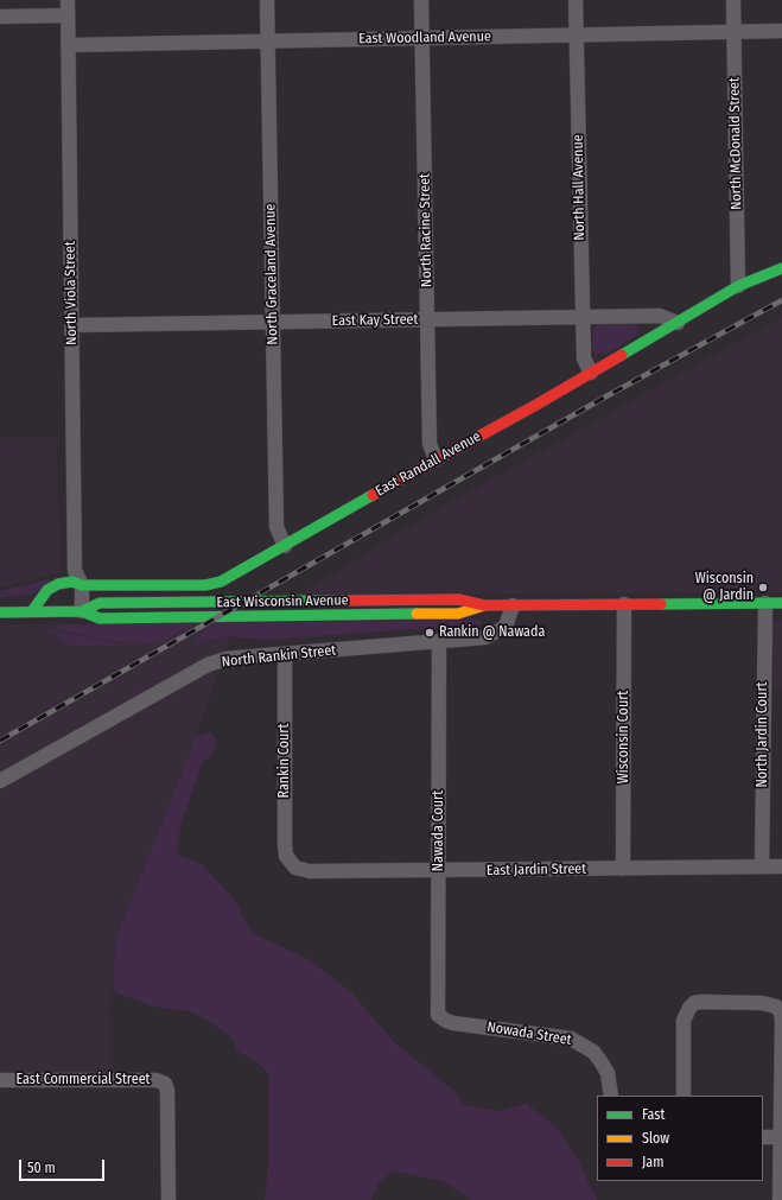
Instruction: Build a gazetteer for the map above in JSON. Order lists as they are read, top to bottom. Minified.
{"streets":{"street":["East Woodland Avenue","North McDonald Street","North Hall Avenue","North Racine Street","North Graceland Avenue","North Viola Street","East Kay Street","East Randall Avenue","East Wisconsin Avenue","North Rankin Street","North Jardin Court","Wisconsin Court","Rankin Court","Nawada Court","East Jardin Street","Nowada Street","East Commercial Street"]},"crossings":[["East Woodland Avenue","North McDonald Street"],["East Woodland Avenue","North Hall Avenue"],["East Woodland Avenue","North Racine Street"],["East Woodland Avenue","North Graceland Avenue"],["East Woodland Avenue","North Viola Street"],["North McDonald Street","East Randall Avenue"],["North Hall Avenue","East Kay Street"],["North Hall Avenue","East Randall Avenue"],["North Racine Street","East Kay Street"],["North Racine Street","East Randall Avenue"],["North Graceland Avenue","East Kay Street"],["North Graceland Avenue","East Randall Avenue"],["North Viola Street","East Kay Street"],["North Viola Street","East Randall Avenue"],["East Kay Street","East Randall Avenue"],["East Wisconsin Avenue","North Rankin Street"],["East Wisconsin Avenue","North Jardin Court"],["East Wisconsin Avenue","Wisconsin Court"],["North Rankin Street","Rankin Court"],["North Rankin Street","Nawada Court"],["North Jardin Court","East Jardin Street"],["Wisconsin Court","East Jardin Street"],["Rankin Court","East Jardin Street"],["Nawada Court","East Jardin Street"],["Nawada Court","Nowada Street"]],"places":["Wisconsin @ Jardin","Rankin @ Nawada"],"legend":["Fast","Slow","Jam"],"scale_bar":"50 m"}
